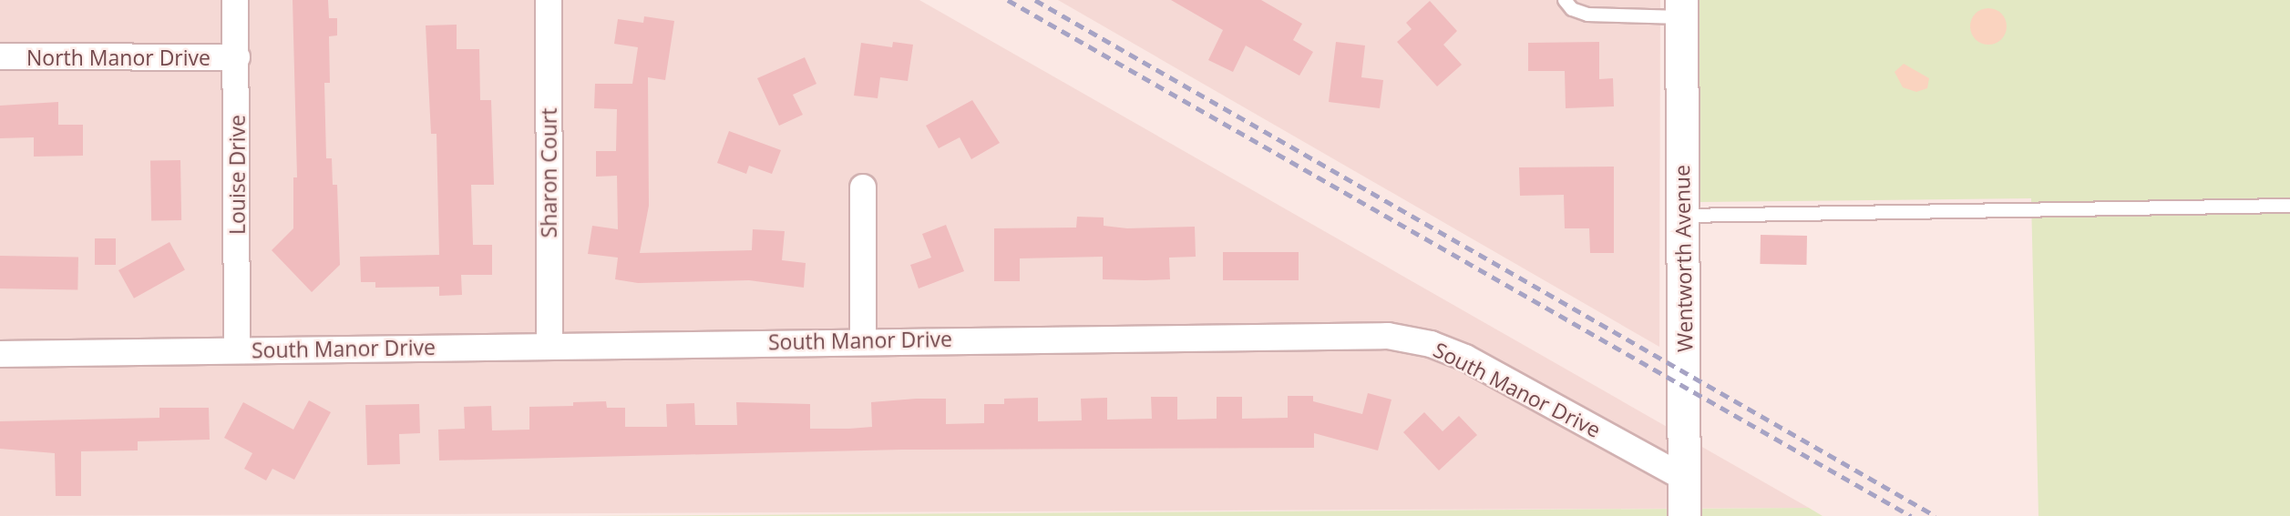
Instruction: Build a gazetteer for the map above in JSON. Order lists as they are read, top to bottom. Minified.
{"streets":{"street":["North Manor Drive","Sharon Court","Louise Drive","Wentworth Avenue","South Manor Drive"]},"crossings":[["North Manor Drive","Louise Drive"],["Sharon Court","South Manor Drive"],["Louise Drive","South Manor Drive"],["Wentworth Avenue","South Manor Drive"]]}
